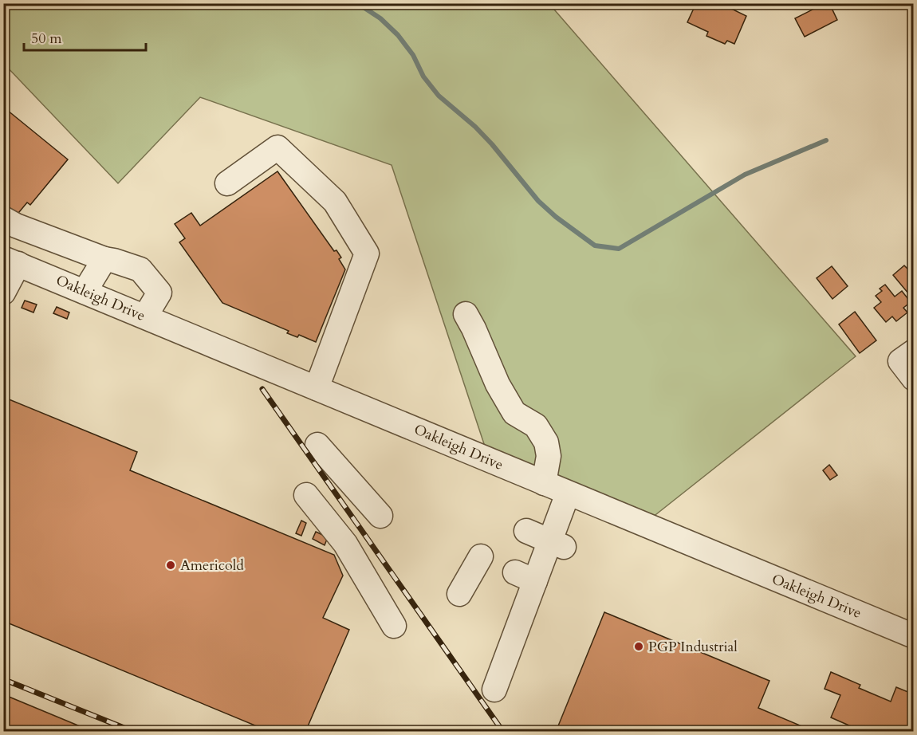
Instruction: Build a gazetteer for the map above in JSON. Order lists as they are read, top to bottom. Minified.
{"streets":{"street":["Oakleigh Drive"]},"places":["Americold","PGP Industrial"],"scale_bar":"50 m"}
